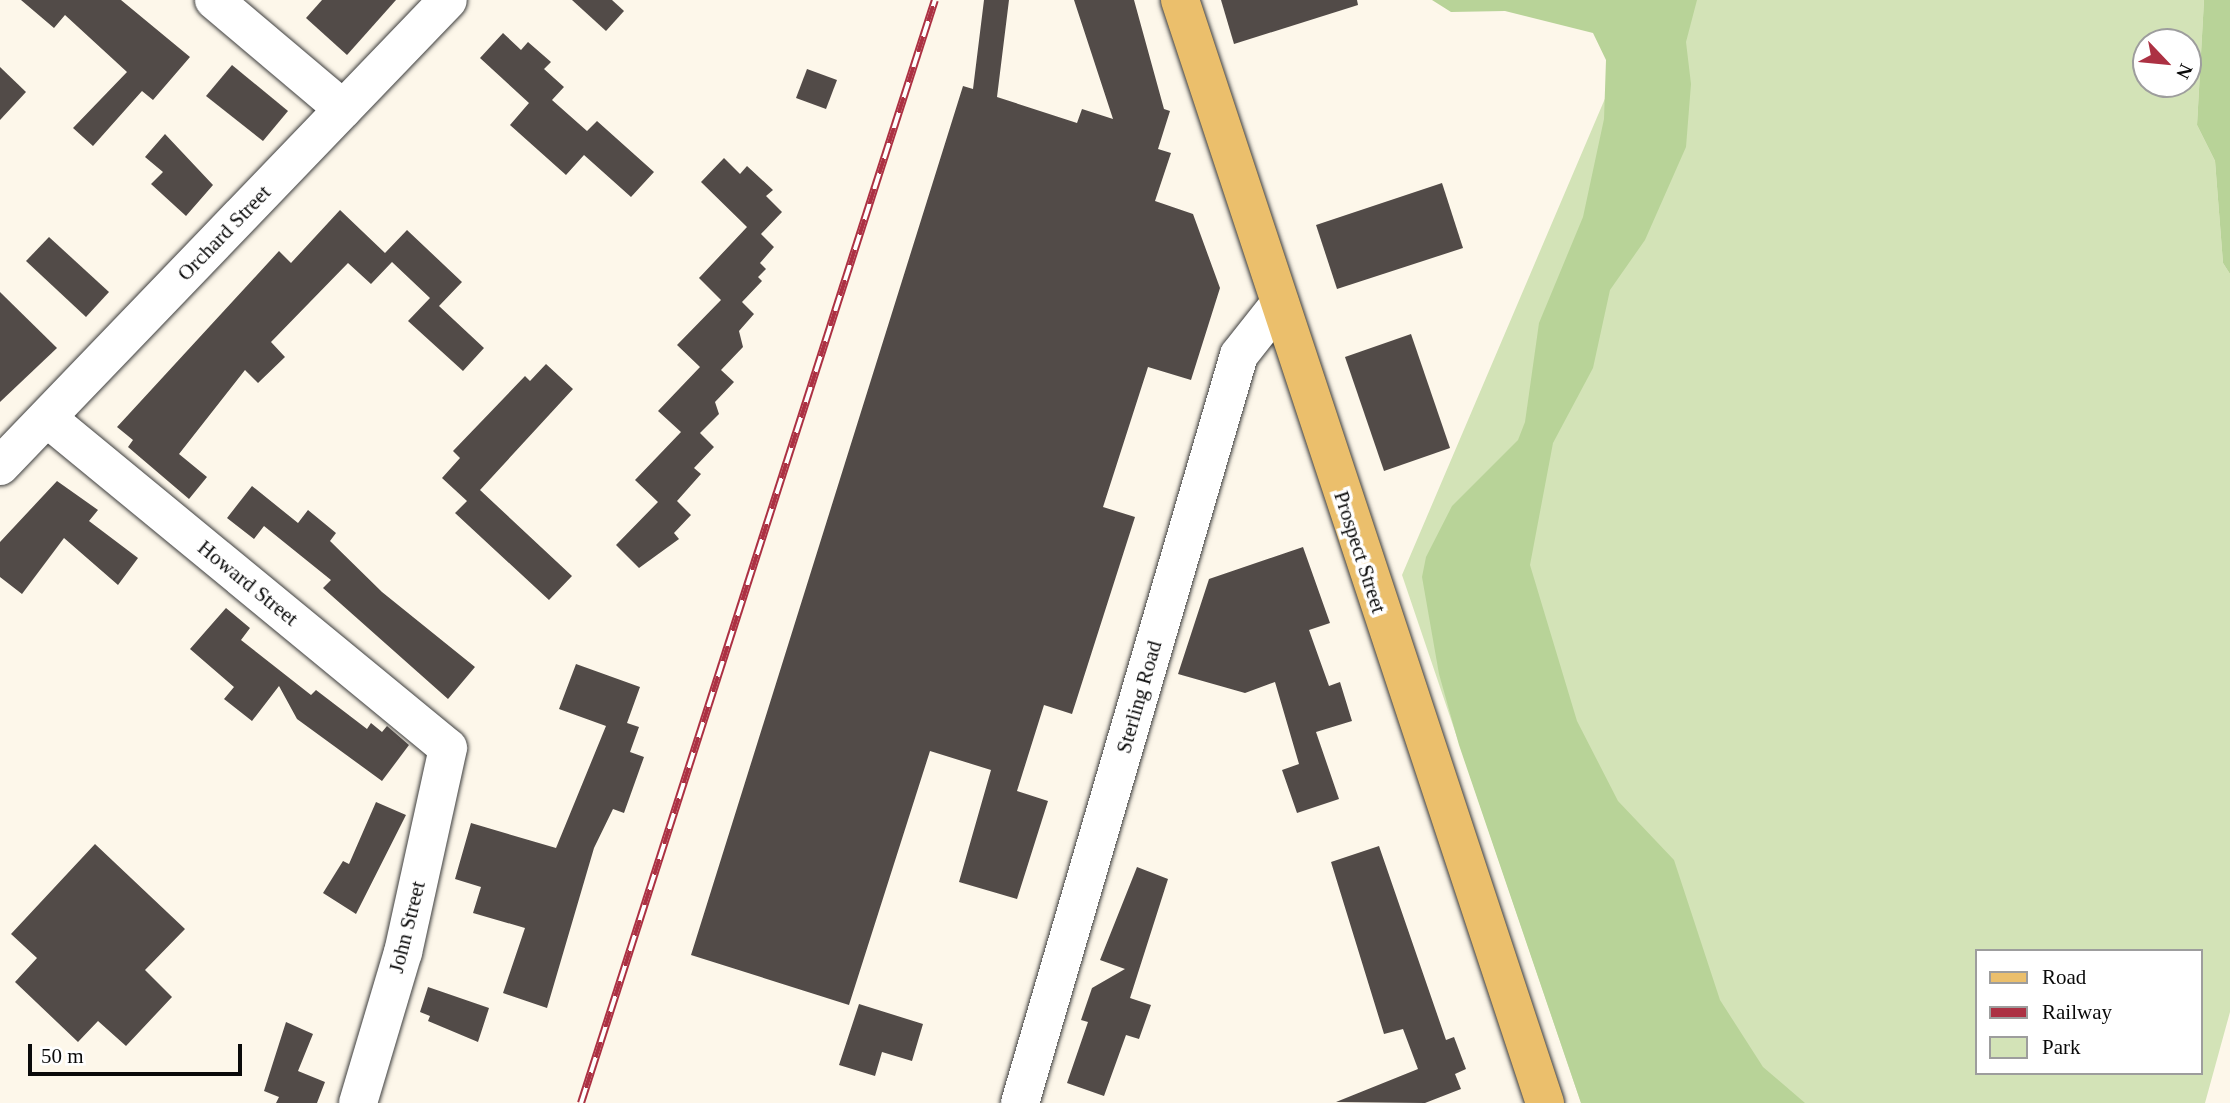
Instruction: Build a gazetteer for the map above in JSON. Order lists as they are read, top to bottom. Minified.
{"streets":{"main road":["Prospect Street"],"street":["Orchard Street","Howard Street","Sterling Road","John Street"]},"crossings":[["Orchard Street","Howard Street"],["Prospect Street","Sterling Road"],["Howard Street","John Street"]],"legend":["Road","Railway","Park"],"scale_bar":"50 m","north":"bottom right"}
